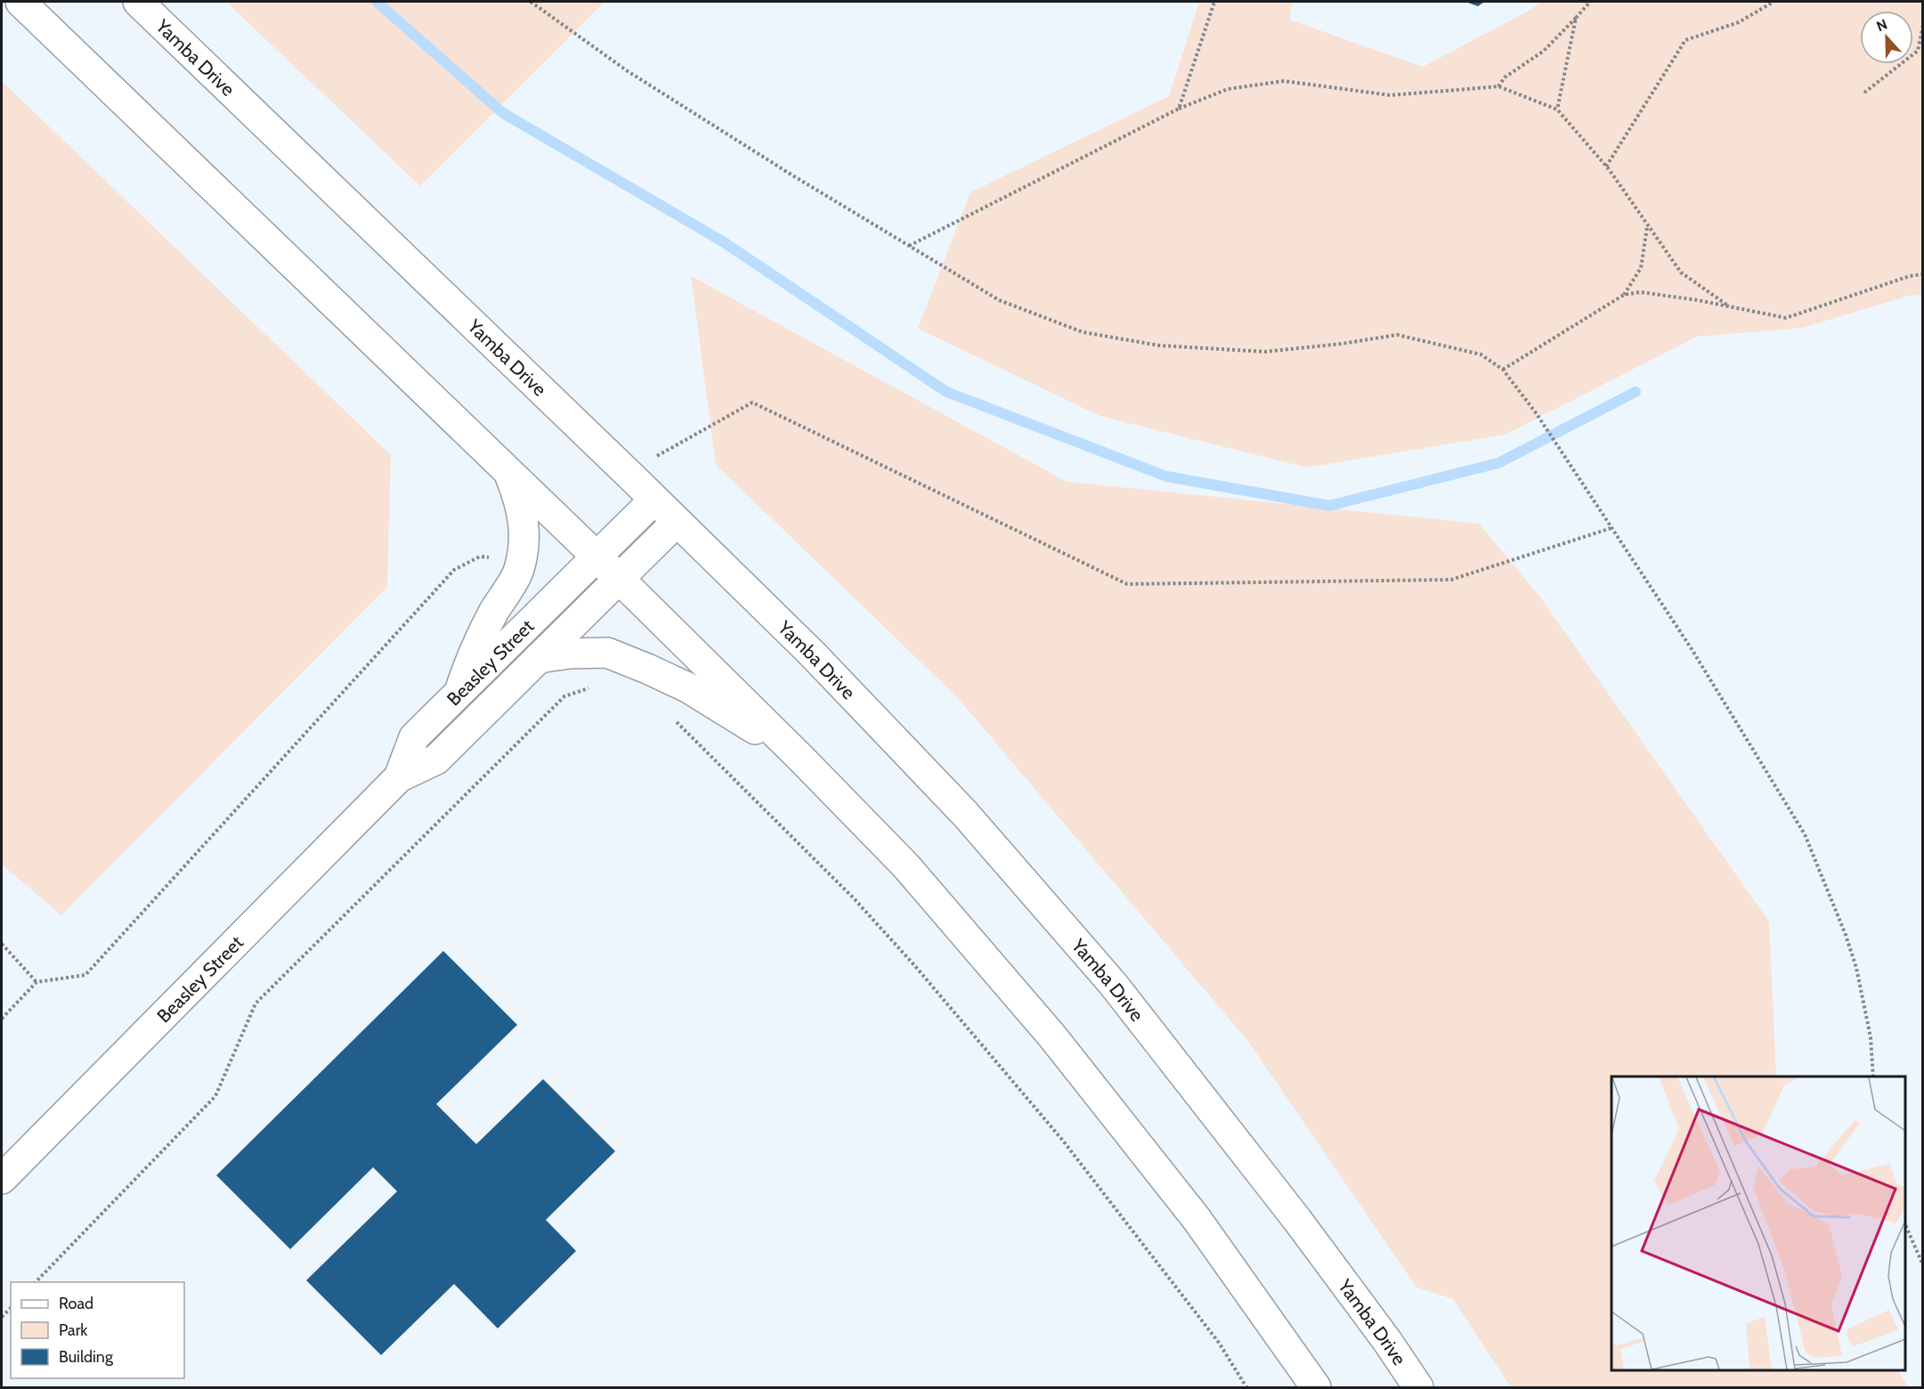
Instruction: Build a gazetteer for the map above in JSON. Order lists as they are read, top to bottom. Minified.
{"streets":{"main road":["Yamba Drive","Beasley Street"]},"crossings":[["Yamba Drive","Beasley Street"]],"legend":["Road","Park","Building"],"north":"top"}
